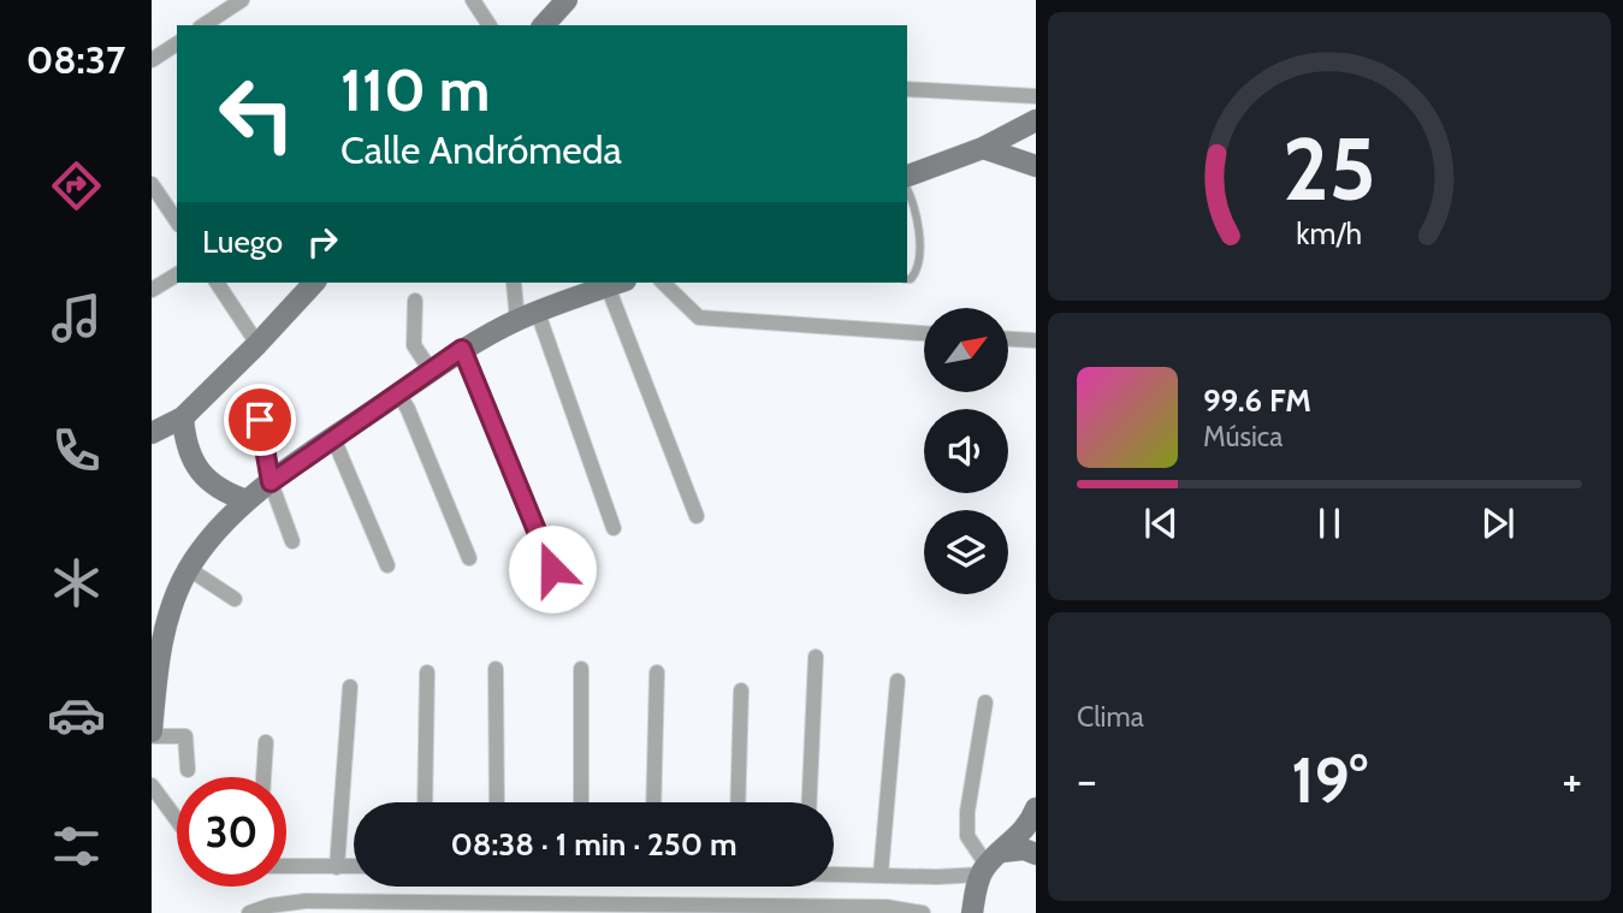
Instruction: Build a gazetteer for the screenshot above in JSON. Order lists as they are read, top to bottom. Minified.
{"north":"top right","page":{"tabs":"08:37","turn":["110 m","Calle Andrómeda"],"then":"Luego","song":["99.6 FM","Música"],"tile":"Clima","heat":["−","19°","+"],"limit":"30","trip":"08:38 · 1 min · 250 m","gauge":["25","km/h"]}}
